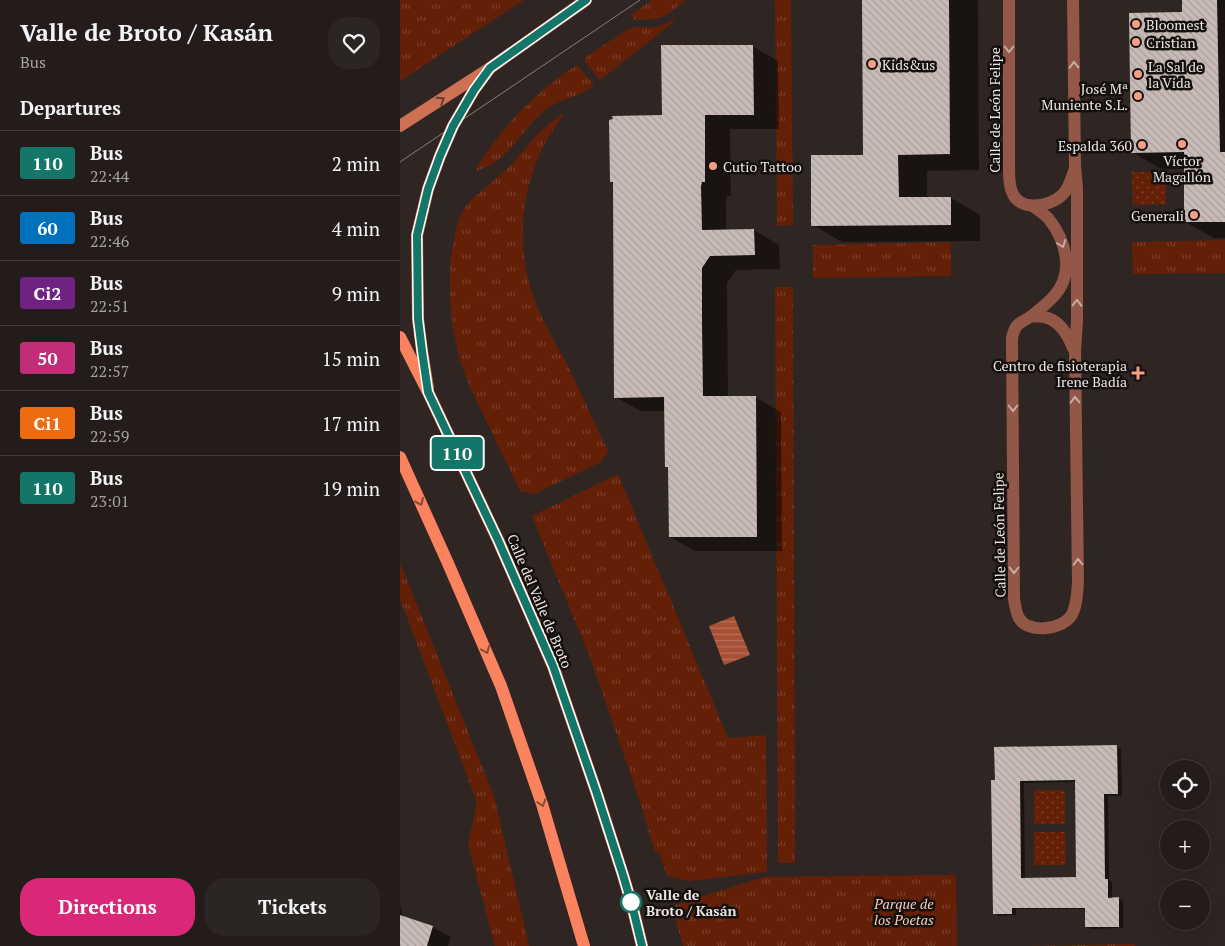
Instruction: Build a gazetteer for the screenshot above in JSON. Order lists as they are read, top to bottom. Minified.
{"streets":{"main road":["Calle del Valle de Broto"],"street":["Calle de León Felipe"]},"parks":["Parque de los Poetas"],"places":{"other":["Bloomest","Cristian","Kids&us","La Sal de la Vida","José Mª Muniente S.L.","Víctor Magallón","Espalda 360","Cutio Tattoo","Generali","Valle de Broto / Kasán"],"health":["Centro de fisioterapia Irene Badía"]},"lines":["bus line 110"],"page":{"heading":[["Valle de Broto / Kasán","Bus"],"Departures"],"on_map":"110","list":[{"mark":"110","name":"Bus","note":"22:44","value":"2 min"},{"mark":"60","name":"Bus","note":"22:46","value":"4 min"},{"mark":"Ci2","name":"Bus","note":"22:51","value":"9 min"},{"mark":"50","name":"Bus","note":"22:57","value":"15 min"},{"mark":"Ci1","name":"Bus","note":"22:59","value":"17 min"},{"mark":"110","name":"Bus","note":"23:01","value":"19 min"}],"map_buttons":["+","−"],"buttons":["Directions","Tickets"]}}
